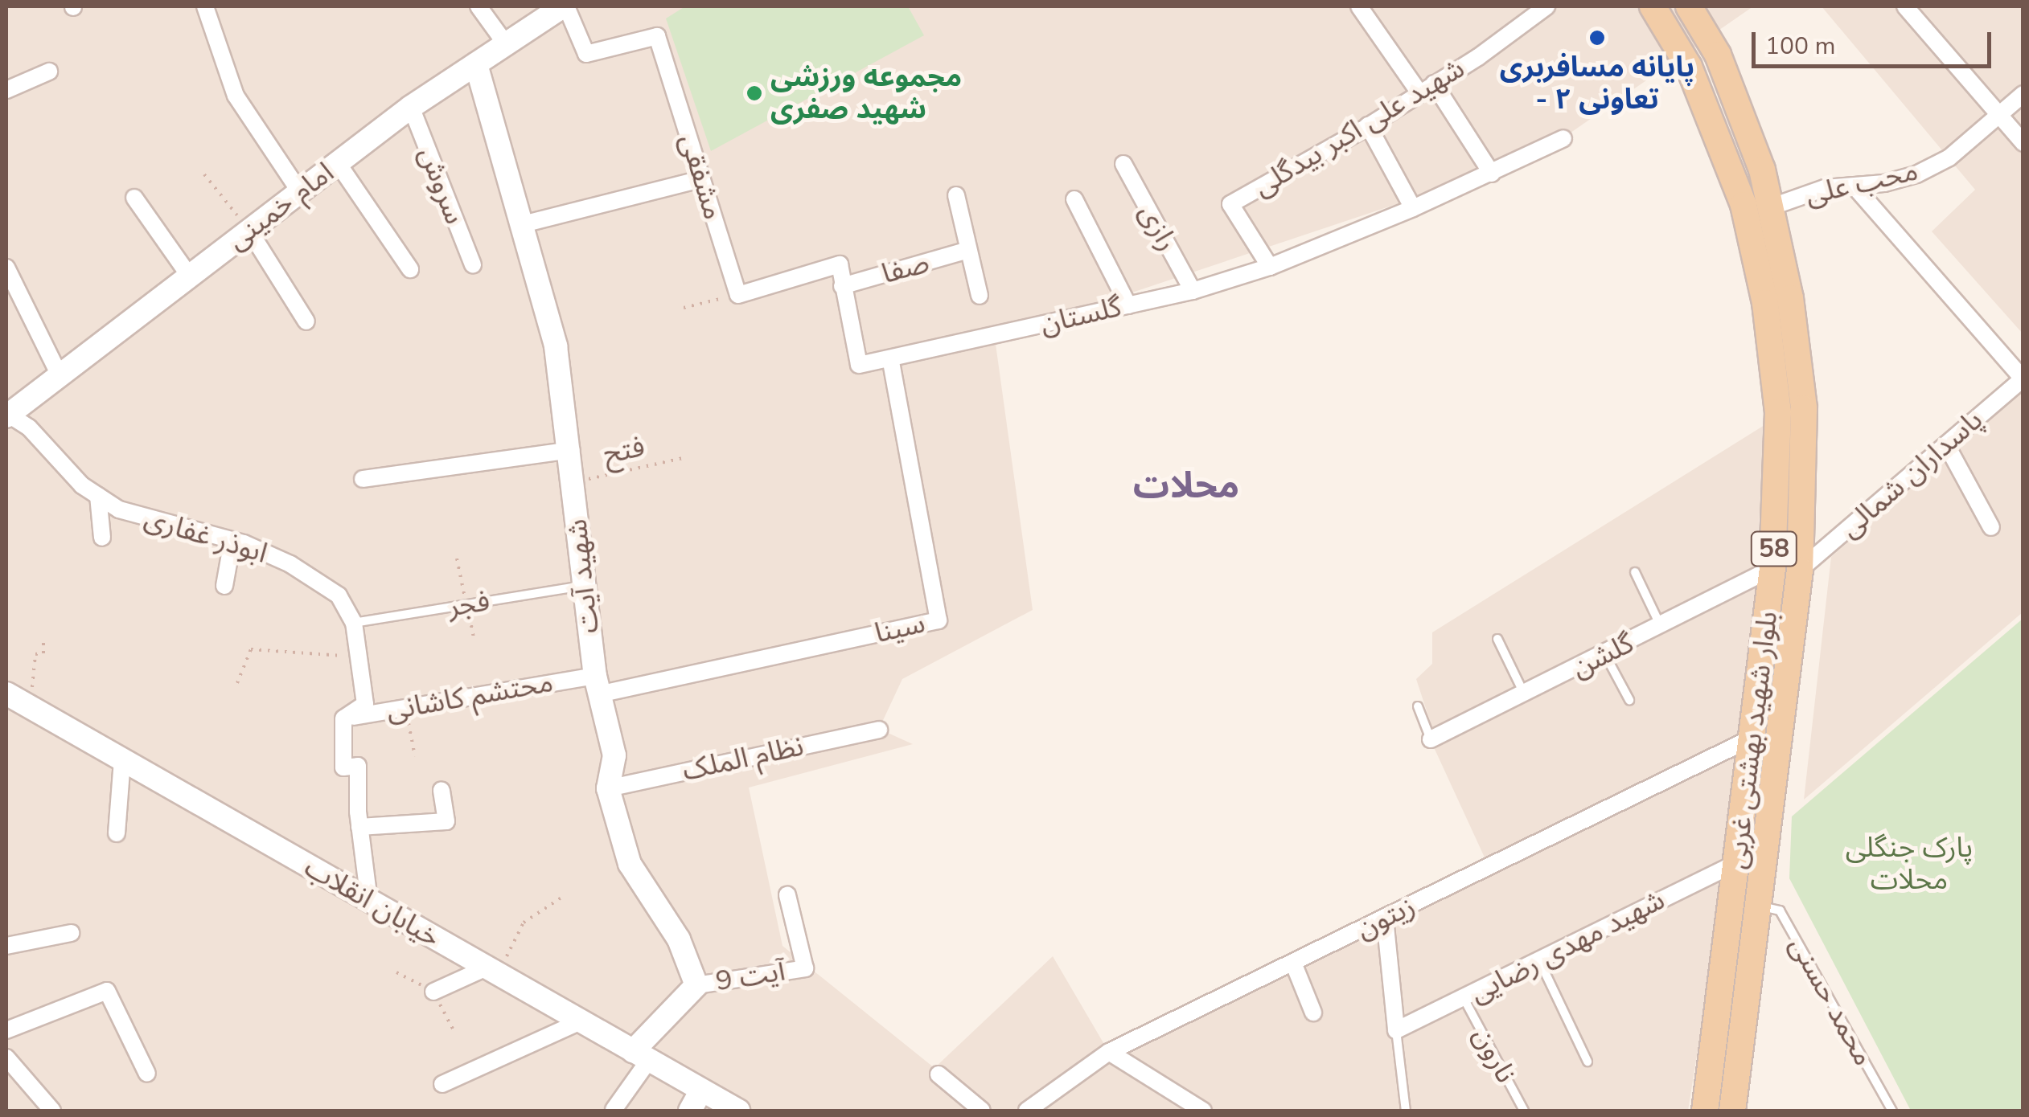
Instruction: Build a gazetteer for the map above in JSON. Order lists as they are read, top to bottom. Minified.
{"streets":{"main road":["امام خمینی","58","شهید آیت","بلوار شهید بهشتی غربی","خیابان انقلاب"],"street":["شهید علی اکبر بیدگلی","مشفقی","محب علی","سروش","رازی","صفا","گلستان","پاسداران شمالی","ابوذر غفاری","سینا","گلشن","محتشم کاشانی","نظام الملک","زیتون","شهید مهدی رضایی","آیت 9"],"lane":["فجر","محمد حسنی","نارون"],"path":["فتح"]},"crossings":[["شهید علی اکبر بیدگلی","گلستان"],["مشفقی","امام خمینی"],["محب علی","بلوار شهید بهشتی غربی"],["سروش","امام خمینی"],["امام خمینی","ابوذر غفاری"],["امام خمینی","شهید آیت"],["رازی","گلستان"],["صفا","گلستان"],["گلستان","سینا"],["فتح","شهید آیت"],["پاسداران شمالی","بلوار شهید بهشتی غربی"],["ابوذر غفاری","فجر"],["ابوذر غفاری","محتشم کاشانی"],["شهید آیت","فجر"],["شهید آیت","سینا"],["شهید آیت","محتشم کاشانی"],["شهید آیت","نظام الملک"],["شهید آیت","آیت 9"],["سینا","محتشم کاشانی"],["گلشن","بلوار شهید بهشتی غربی"],["بلوار شهید بهشتی غربی","زیتون"],["بلوار شهید بهشتی غربی","شهید مهدی رضایی"],["بلوار شهید بهشتی غربی","محمد حسنی"],["شهید مهدی رضایی","نارون"]],"districts":["محلات"],"parks":["پارک جنگلی محلات"],"places":["پایانه مسافربری - تعاونی ۲","مجموعه ورزشی شهید صفری"],"scale_bar":"100 m"}
